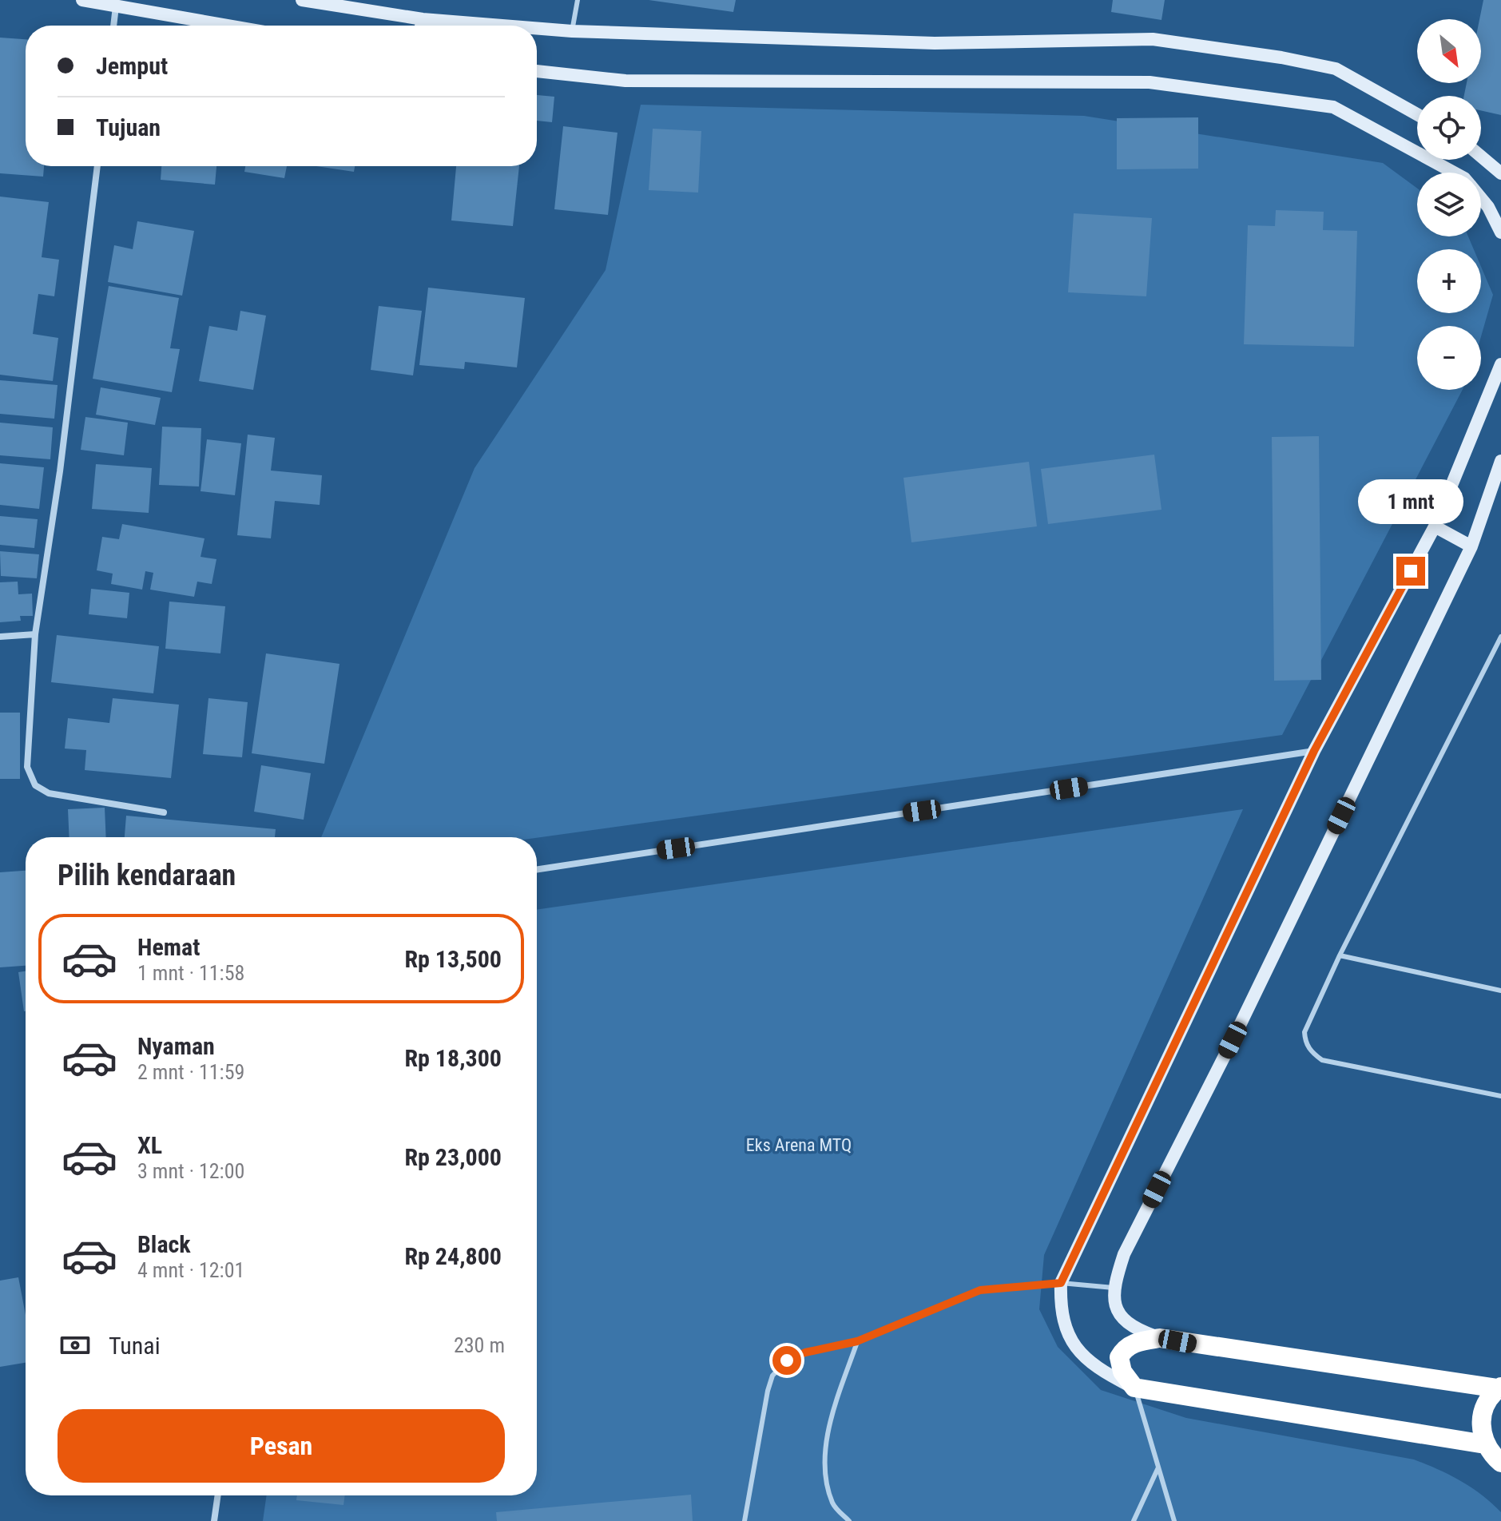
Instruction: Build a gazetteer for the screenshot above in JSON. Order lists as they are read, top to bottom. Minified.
{"parks":["Eks Arena MTQ"],"north":"bottom right","page":{"map_buttons":["+","−"],"banner":["Jemput","Tujuan"],"bubble":"1 mnt","heading":"Pilih kendaraan","list":[{"name":"Hemat","note":"1 mnt · 11:58","value":"Rp 13,500"},{"name":"Nyaman","note":"2 mnt · 11:59","value":"Rp 18,300"},{"name":"XL","note":"3 mnt · 12:00","value":"Rp 23,000"},{"name":"Black","note":"4 mnt · 12:01","value":"Rp 24,800"}],"pay":["Tunai","230 m"],"buttons":"Pesan"}}
